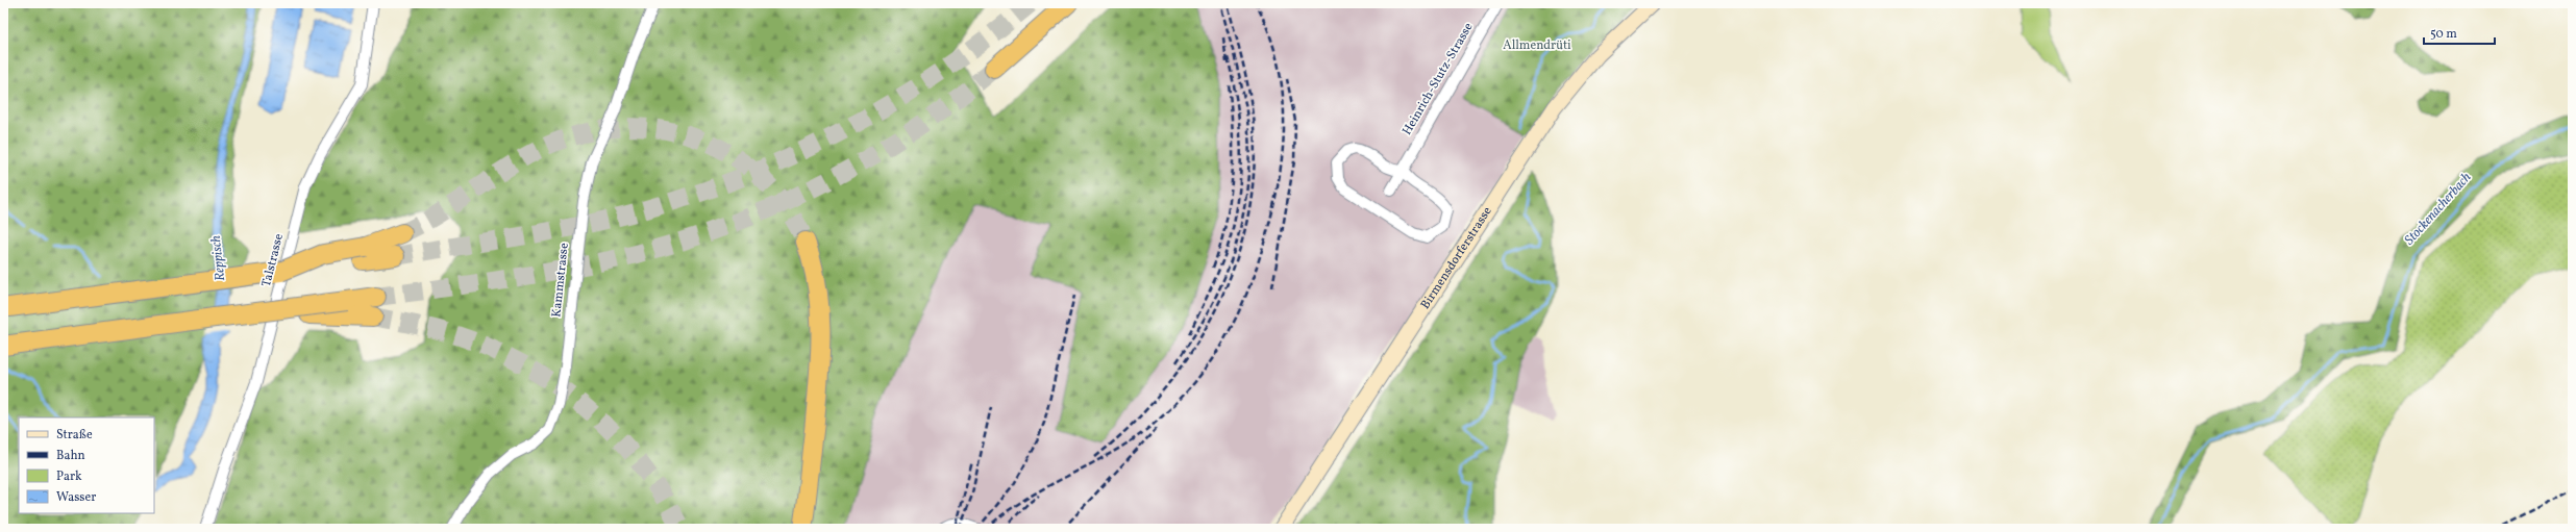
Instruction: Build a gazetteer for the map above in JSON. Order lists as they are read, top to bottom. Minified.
{"streets":{"main road":["Birmensdorferstrasse"],"street":["Heinrich-Stutz-Strasse","Talstrasse","Kammstrasse"]},"water":["Stockenacherbach","Reppisch"],"parks":["Allmendrüti"],"legend":["Straße","Bahn","Park","Wasser"],"scale_bar":"50 m"}
